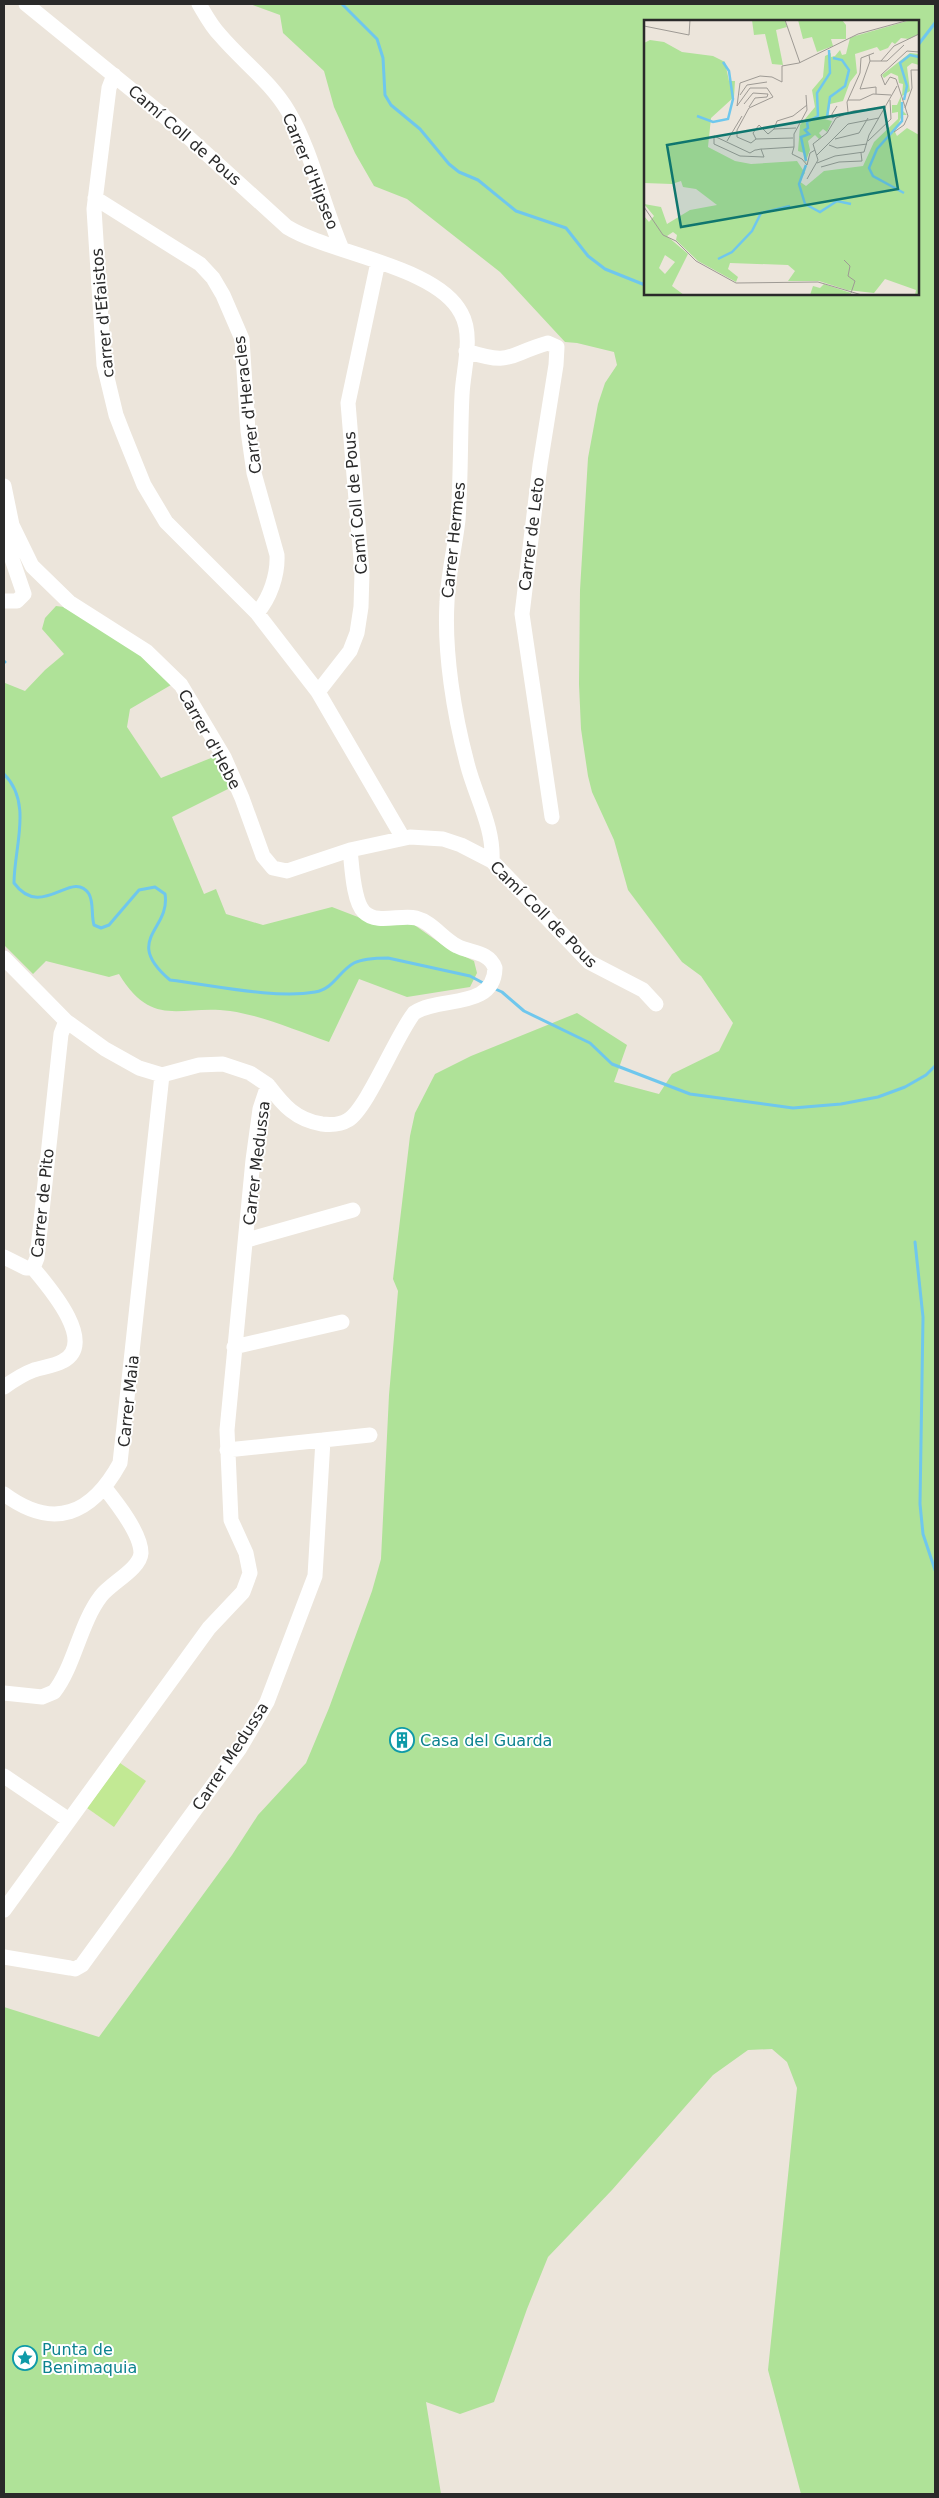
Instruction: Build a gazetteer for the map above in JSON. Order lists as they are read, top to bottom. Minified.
{"streets":{"street":["Camí Coll de Pous","Carrer d'Hipseo","carrer d'Efaistos","Carrer d'Heracles","Carrer de Leto","Carrer Hermes","Carrer d'Hebe","Carrer Medussa","Carrer de Pito","Carrer Maia"]},"crossings":[["Camí Coll de Pous","Carrer d'Hipseo"],["Camí Coll de Pous","carrer d'Efaistos"],["Camí Coll de Pous","Carrer Hermes"],["Camí Coll de Pous","Carrer d'Hebe"],["carrer d'Efaistos","Carrer d'Heracles"],["Carrer de Leto","Carrer Hermes"],["Carrer d'Hebe","Carrer Medussa"]],"places":{"building":["Casa del Guarda"],"place":["Punta de Benimaquia"]}}
